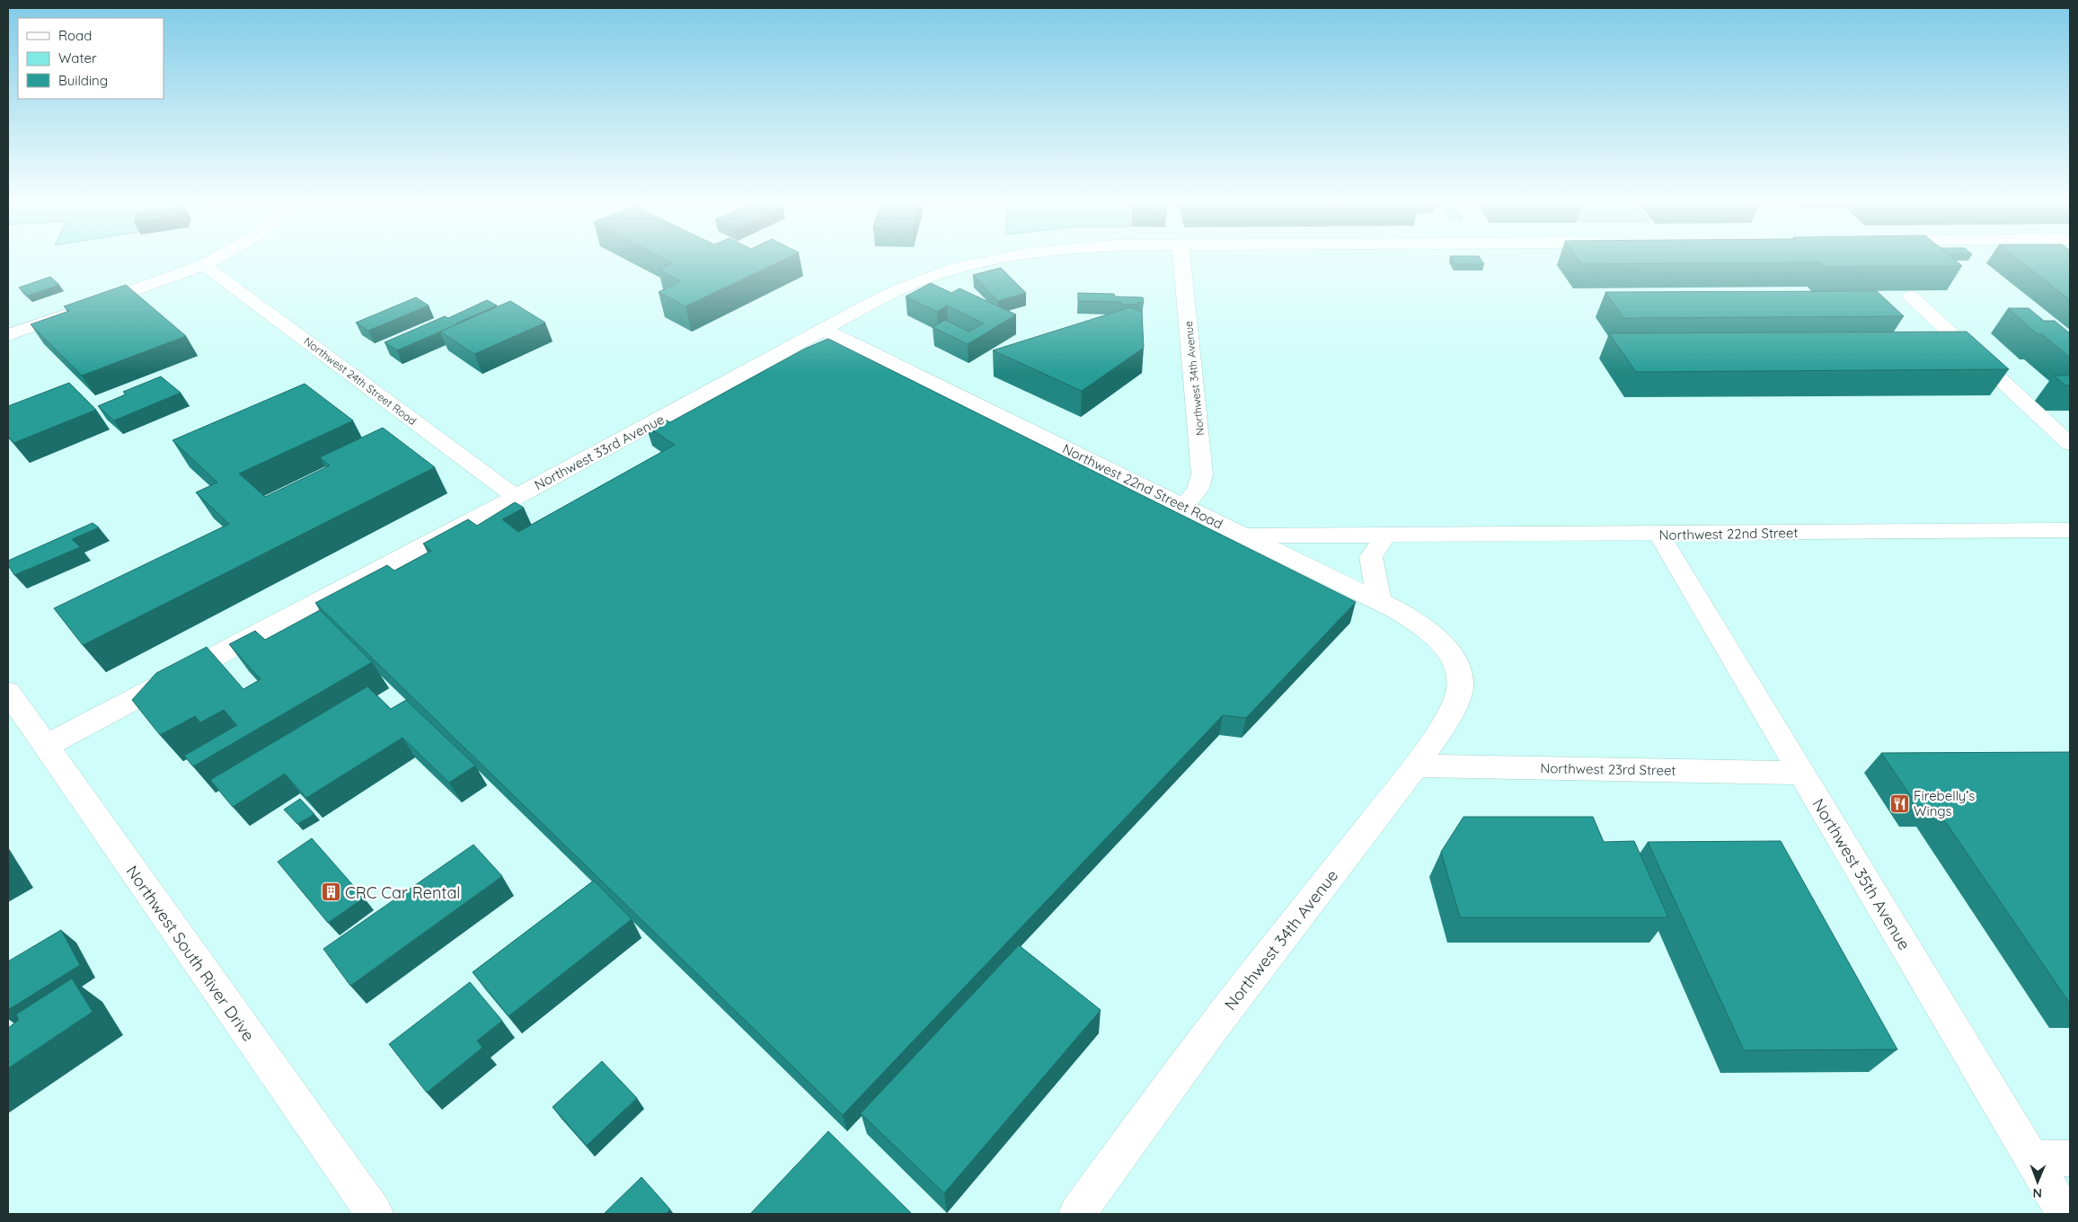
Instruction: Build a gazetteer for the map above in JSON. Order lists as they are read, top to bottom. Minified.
{"streets":{"street":["Northwest 34th Avenue","Northwest 24th Street Road","Northwest 33rd Avenue","Northwest 22nd Street Road","Northwest 22nd Street","Northwest 23rd Street","Northwest 35th Avenue","Northwest South River Drive"]},"crossings":[["Northwest 34th Avenue","Northwest 22nd Street Road"],["Northwest 34th Avenue","Northwest 23rd Street"],["Northwest 24th Street Road","Northwest 33rd Avenue"],["Northwest 33rd Avenue","Northwest 22nd Street Road"],["Northwest 33rd Avenue","Northwest South River Drive"],["Northwest 22nd Street Road","Northwest 22nd Street"],["Northwest 22nd Street","Northwest 35th Avenue"],["Northwest 23rd Street","Northwest 35th Avenue"]],"places":{"restaurant":["Firebelly’s Wings"],"building":["CRC Car Rental"]},"legend":["Road","Water","Building"],"north":"bottom"}
